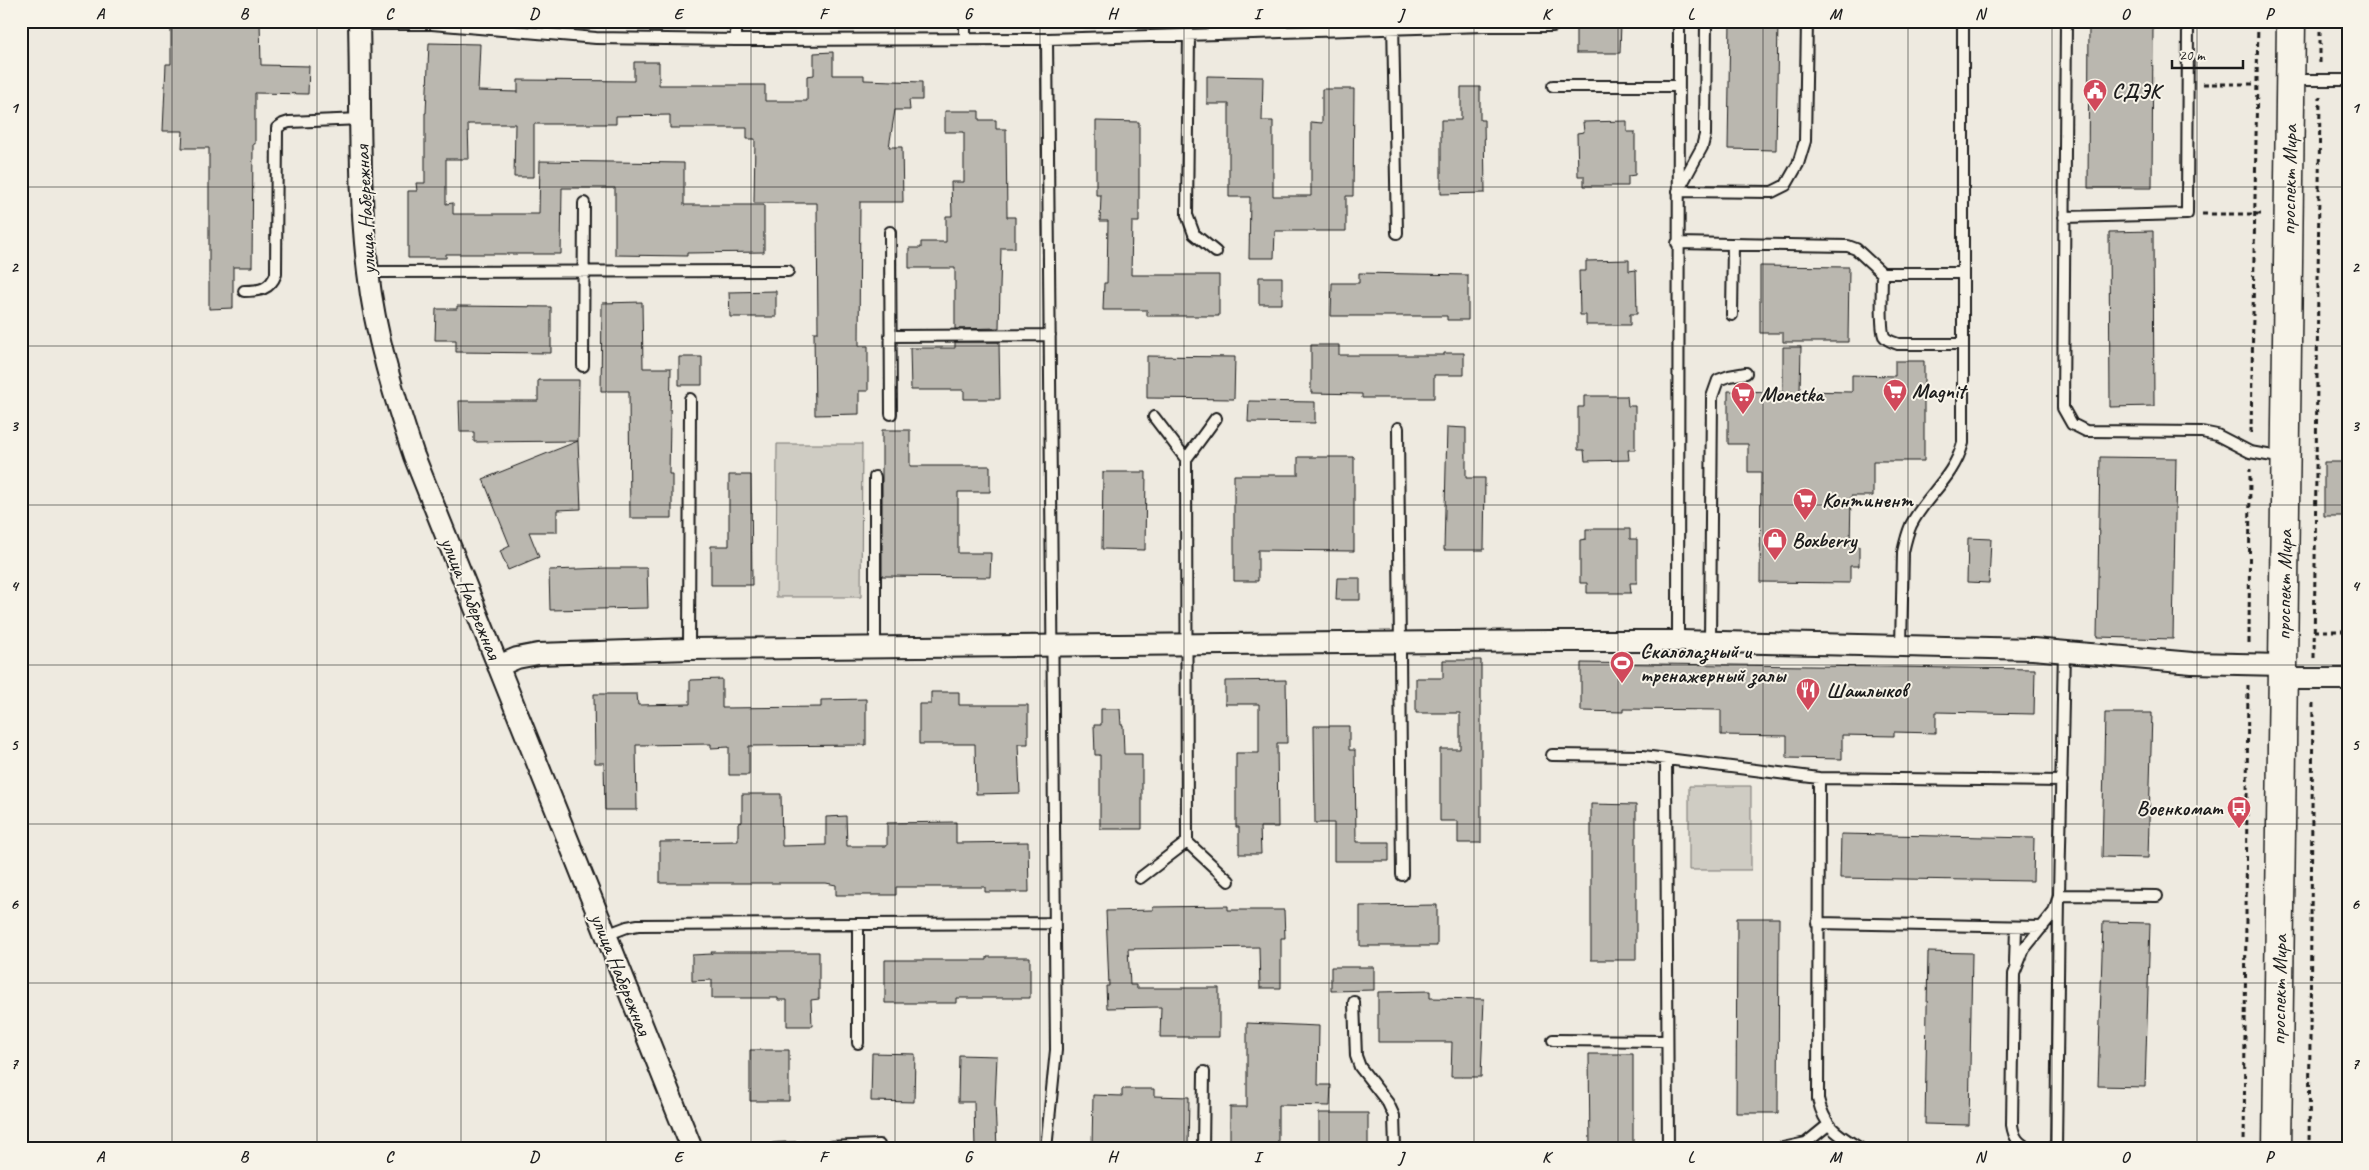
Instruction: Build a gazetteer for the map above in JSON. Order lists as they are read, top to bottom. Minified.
{"streets":{"main road":["проспект Мира"],"street":["улица Набережная"]},"places":{"public building":["СДЭК"],"supermarket":["Magnit","Monetka","Континент"],"shop":["Boxberry"],"sports":["Скалолазный и тренажерный залы"],"restaurant":["Шашлыков"],"bus stop":["Военкомат"]},"scale_bar":"20 m","grid":{"columns":["A","B","C","D","E","F","G","H","I","J","K","L","M","N","O","P"],"rows":["1","2","3","4","5","6","7"]}}
